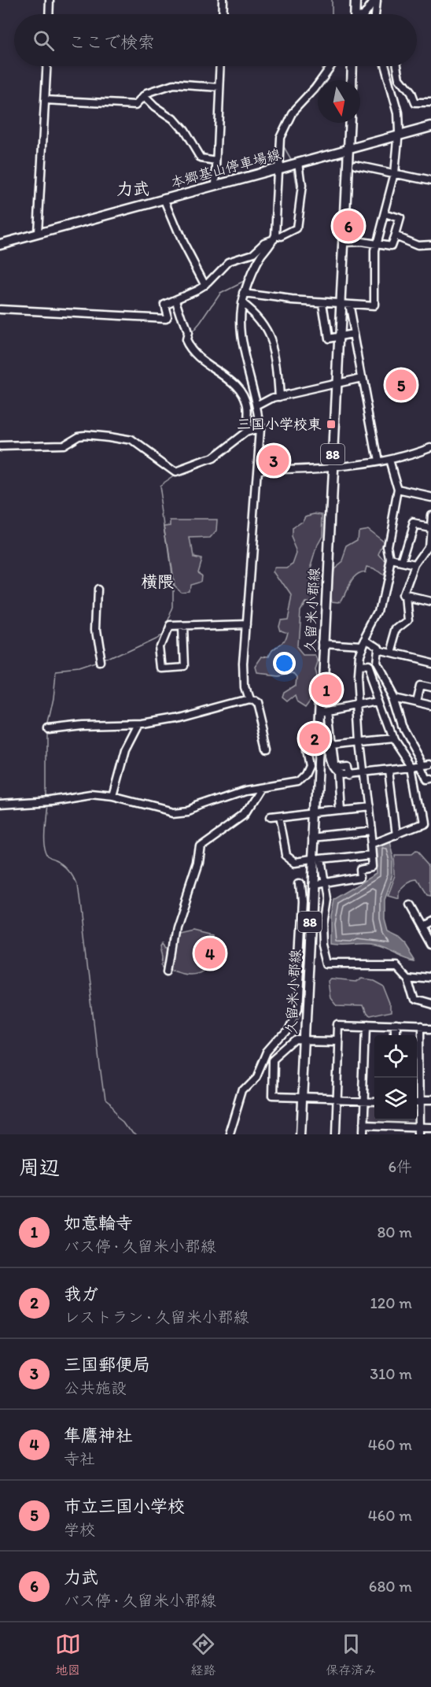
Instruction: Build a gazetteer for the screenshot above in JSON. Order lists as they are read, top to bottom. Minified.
{"streets":{"main road":["本郷基山停車場線","88","久留米小郡線"]},"crossings":[["本郷基山停車場線","久留米小郡線"]],"districts":["力武","横隈"],"places":{"transit":["三国小学校東"]},"north":"bottom","page":{"search":"ここで検索","pins":["6","5","3","1","2","4"],"heading":["周辺","6件"],"list":[{"mark":"1","name":"如意輪寺","note":"バス停 · 久留米小郡線","value":"80 m"},{"mark":"2","name":"我ガ","note":"レストラン · 久留米小郡線","value":"120 m"},{"mark":"3","name":"三国郵便局","note":"公共施設","value":"310 m"},{"mark":"4","name":"隼鷹神社","note":"寺社","value":"460 m"},{"mark":"5","name":"市立三国小学校","note":"学校","value":"460 m"},{"mark":"6","name":"力武","note":"バス停 · 久留米小郡線","value":"680 m"}],"nav":["地図","経路","保存済み"]}}
